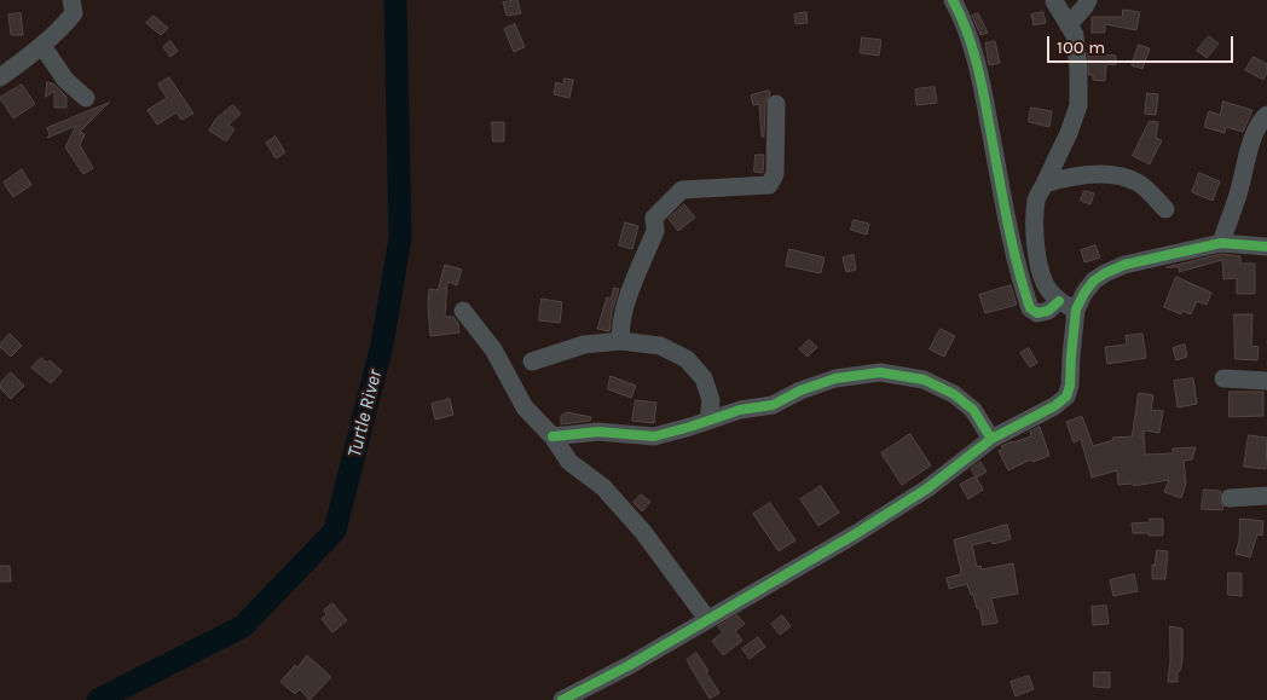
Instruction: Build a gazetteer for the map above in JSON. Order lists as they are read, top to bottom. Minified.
{"water":["Turtle River"],"scale_bar":"100 m"}
